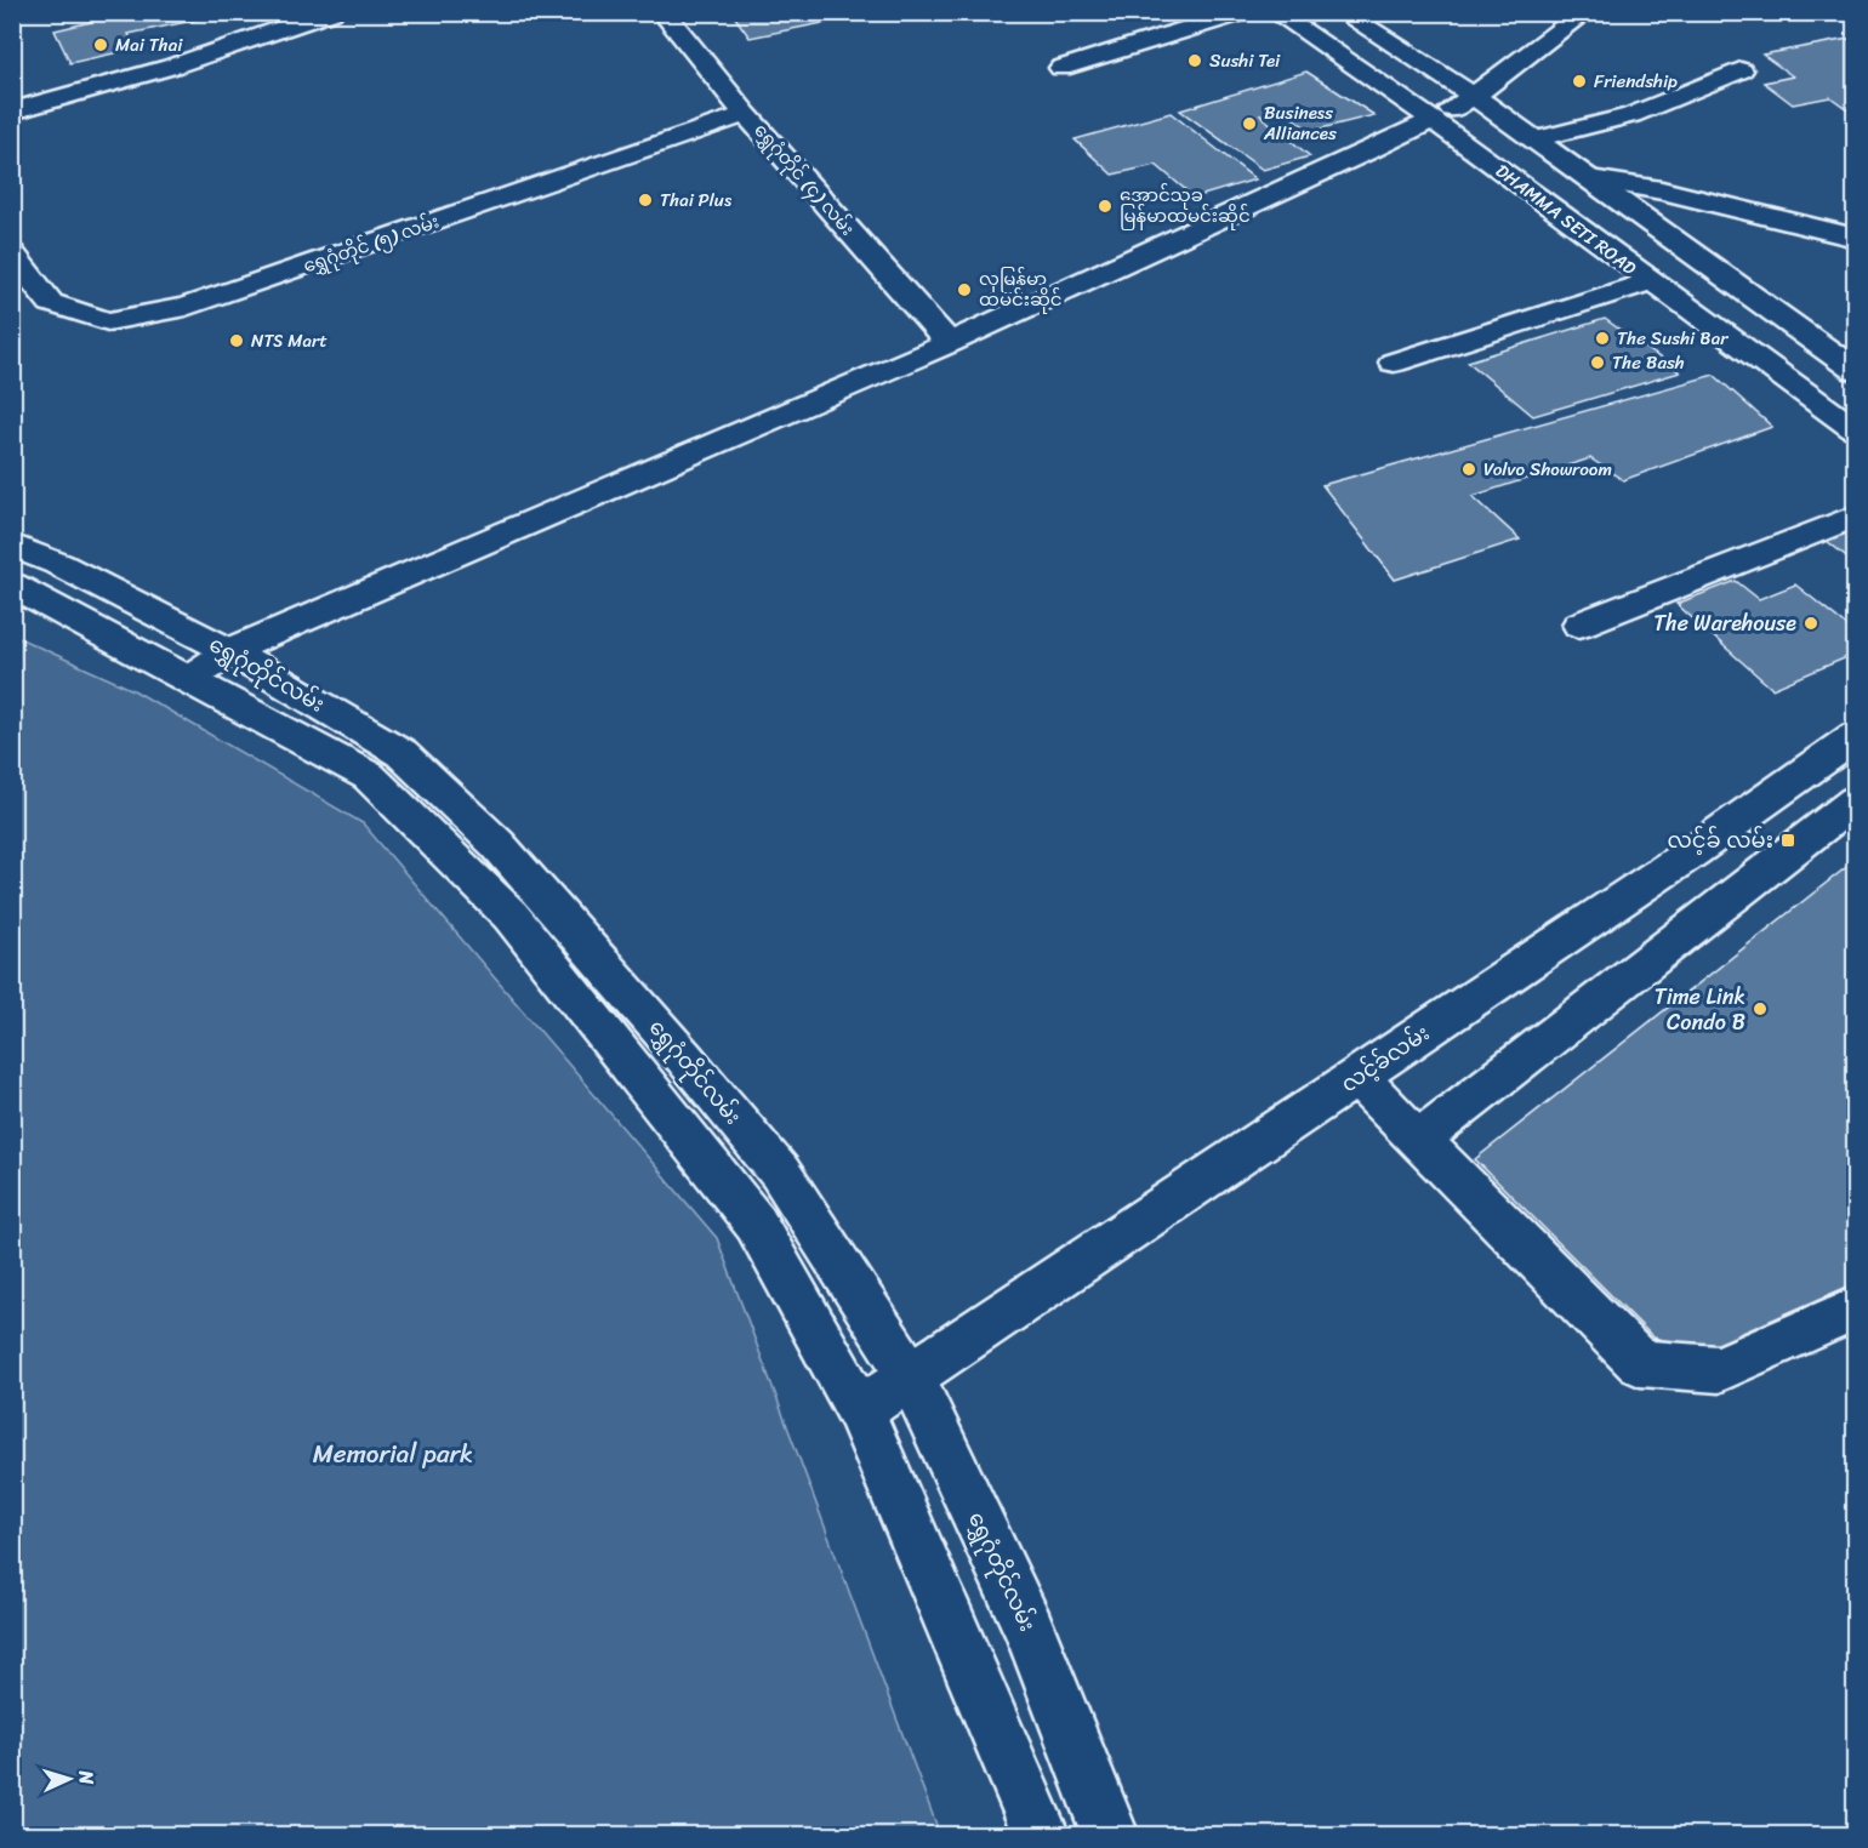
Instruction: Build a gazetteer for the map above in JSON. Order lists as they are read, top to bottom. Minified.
{"streets":{"street":["ရွှေဂုံတိုင် (၄) လမ်း","DHAMMA SETI ROAD","ရွှေဂုံတိုင် (၅) လမ်း","ရွှေဂုံတိုင်လမ်း","လင့်ခ်လမ်း"]},"crossings":[["ရွှေဂုံတိုင် (၄) လမ်း","ရွှေဂုံတိုင် (၅) လမ်း"],["ရွှေဂုံတိုင်လမ်း","လင့်ခ်လမ်း"]],"parks":["Memorial park"],"places":{"other":["Mai Thai","Sushi Tei","Friendship","Business Alliances","Thai Plus","အောင်သုခ မြန်မာထမင်းဆိုင်","လှမြန်မာ ထမင်းဆိုင်","The Sushi Bar","NTS Mart","The Bash","Volvo Showroom","The Warehouse","Time Link Condo B"],"transit":["လင့်ခ် လမ်း"]},"north":"right"}
